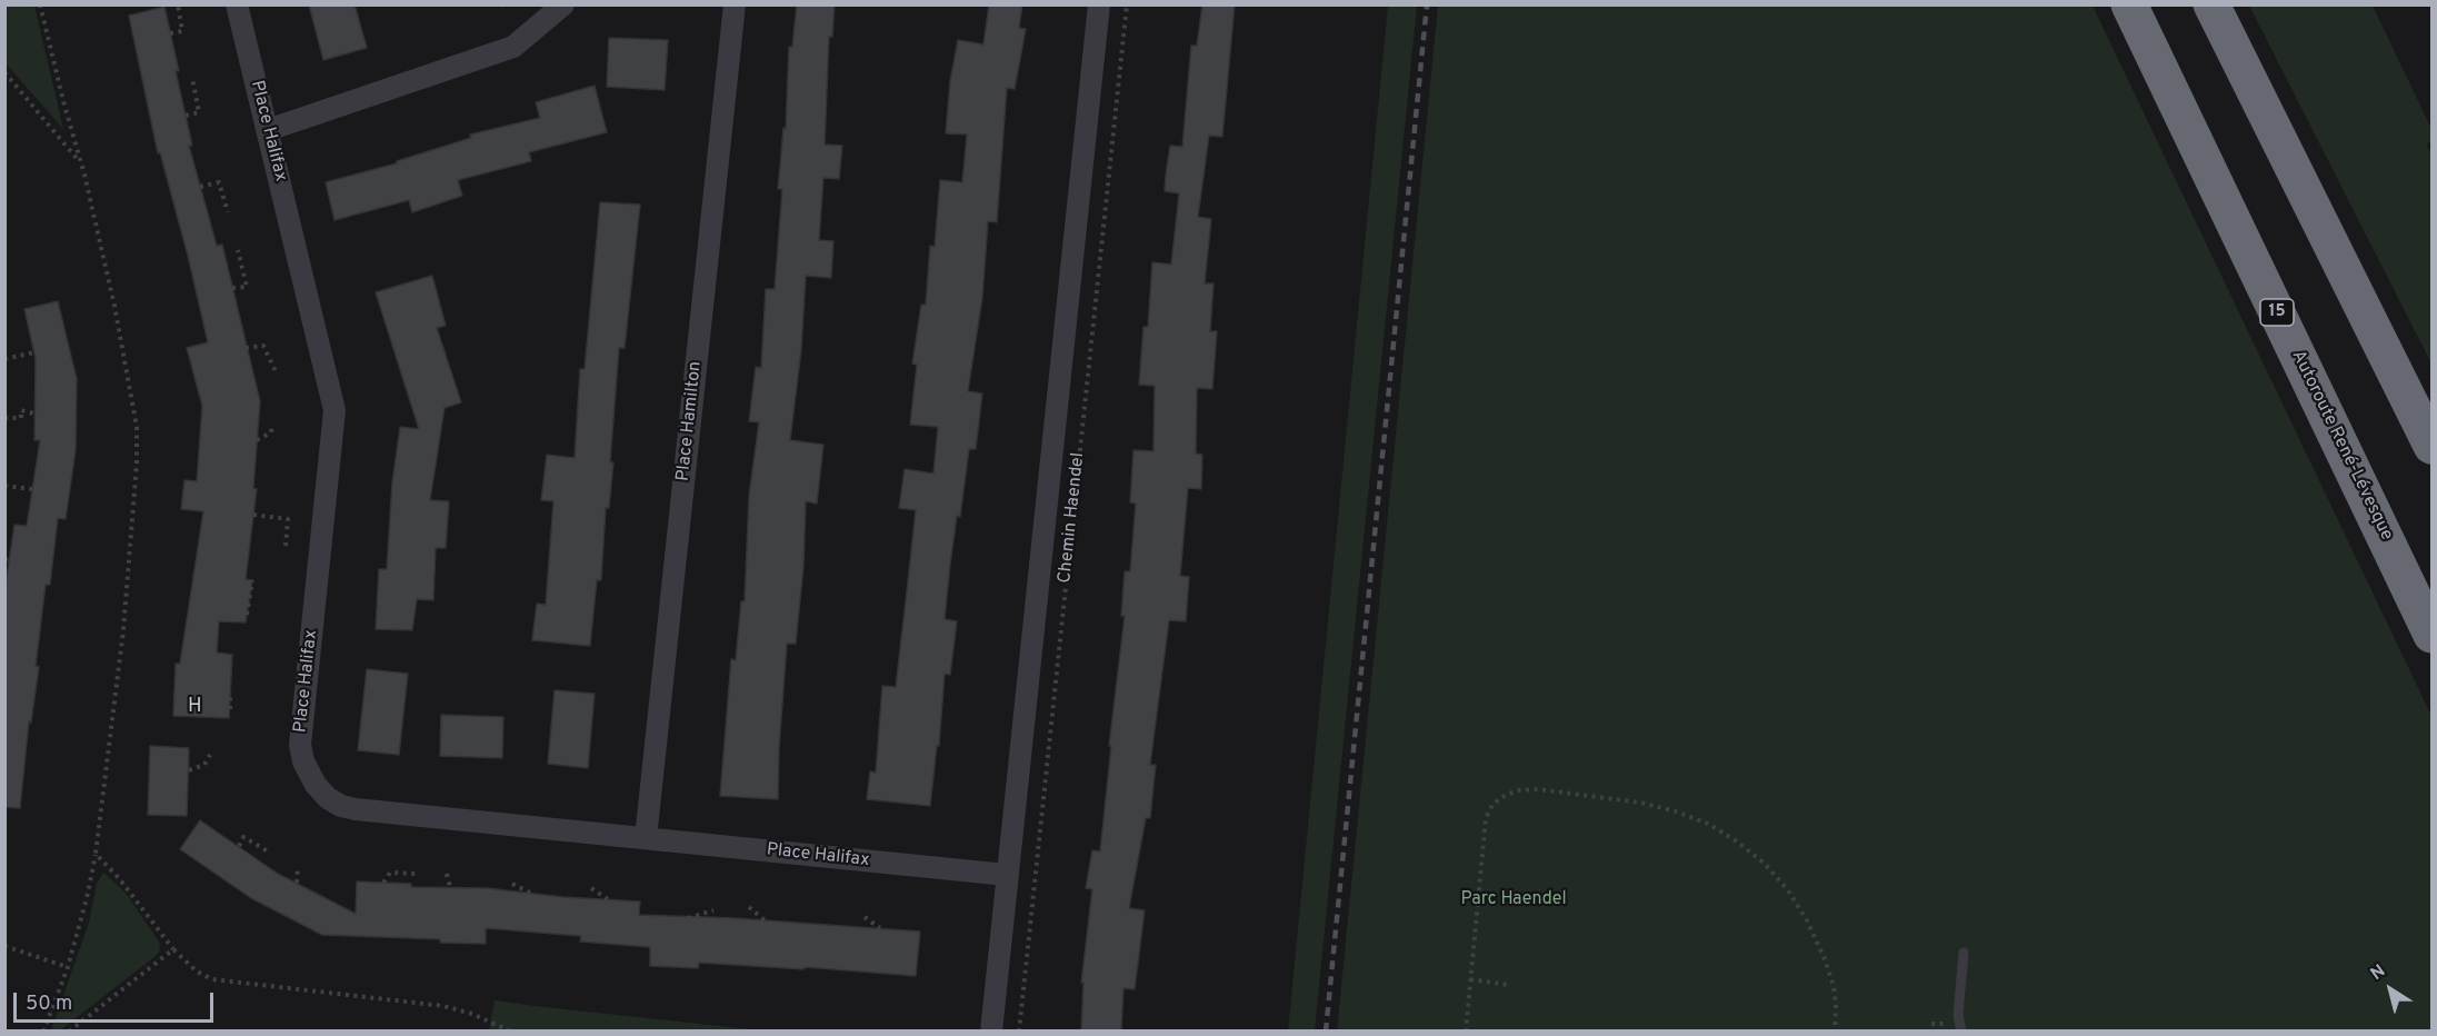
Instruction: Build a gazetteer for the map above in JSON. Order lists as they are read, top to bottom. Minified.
{"streets":{"highway":["15","Autoroute René-Lévesque"],"street":["Place Halifax","Place Hamilton","Chemin Haendel"]},"crossings":[["Place Halifax","Place Hamilton"],["Place Halifax","Chemin Haendel"]],"districts":["H"],"parks":["Parc Haendel"],"scale_bar":"50 m","north":"top left"}
